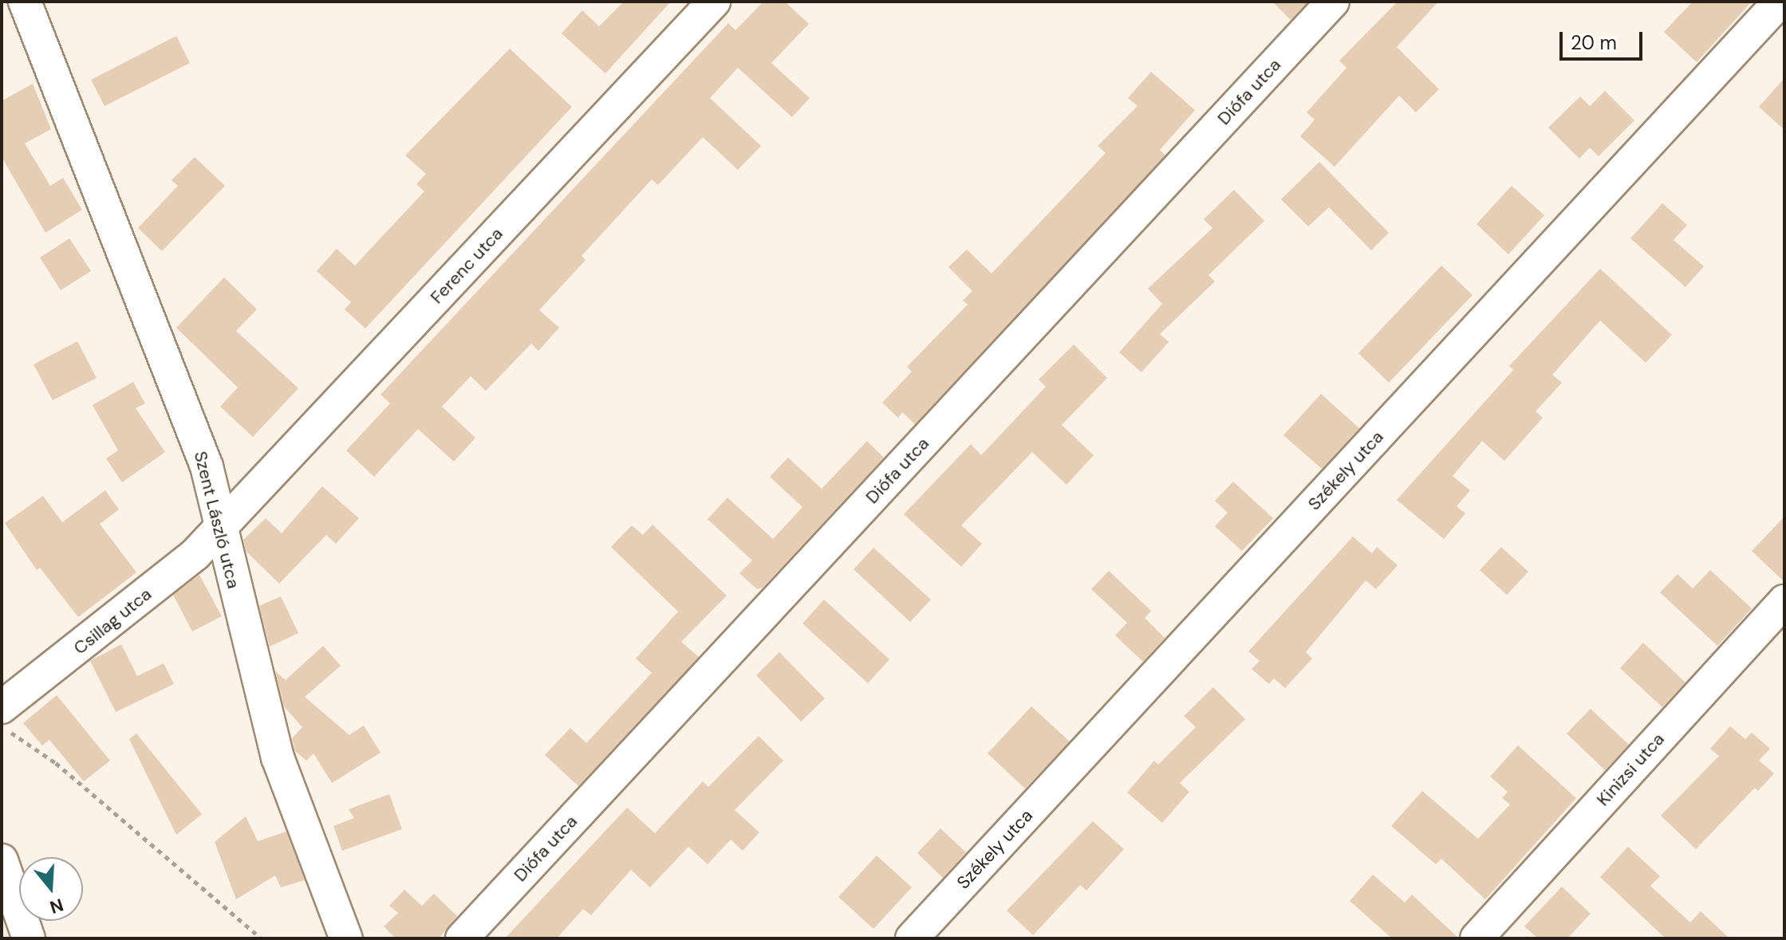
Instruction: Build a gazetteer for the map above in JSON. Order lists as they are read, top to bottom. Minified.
{"streets":{"street":["Diófa utca","Ferenc utca","Székely utca","Szent László utca","Csillag utca","Kinizsi utca"]},"crossings":[["Ferenc utca","Szent László utca"],["Ferenc utca","Csillag utca"],["Szent László utca","Csillag utca"]],"scale_bar":"20 m","north":"bottom"}
